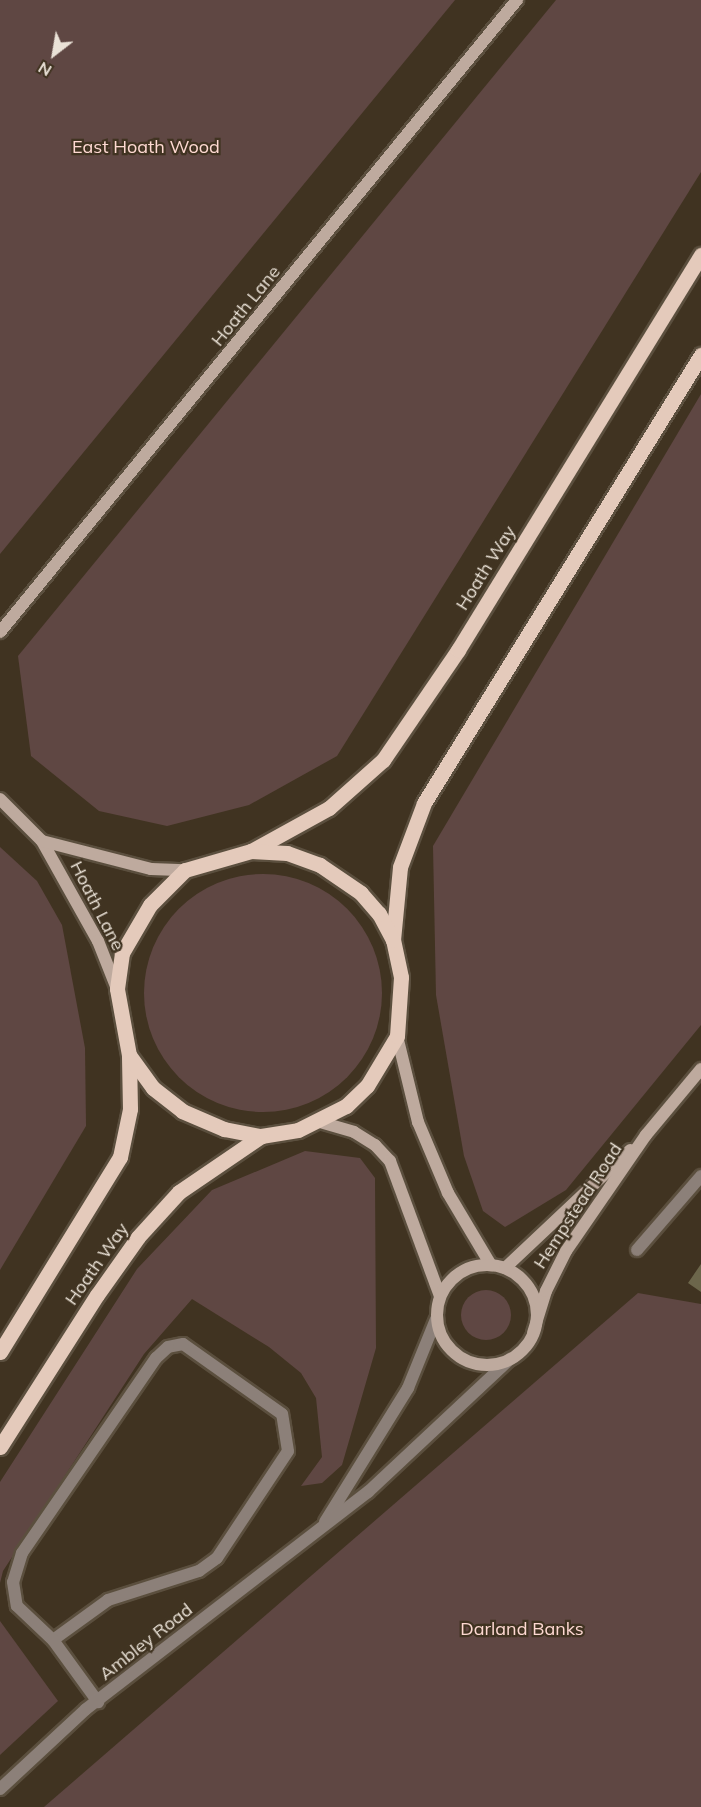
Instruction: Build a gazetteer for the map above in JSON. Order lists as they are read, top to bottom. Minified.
{"streets":{"main road":["Hoath Way"],"street":["Hoath Lane","Hempstead Road","Ambley Road"]},"crossings":[["Hoath Lane","Hoath Way"],["Hempstead Road","Ambley Road"]],"parks":["East Hoath Wood","Darland Banks"],"north":"bottom left"}
